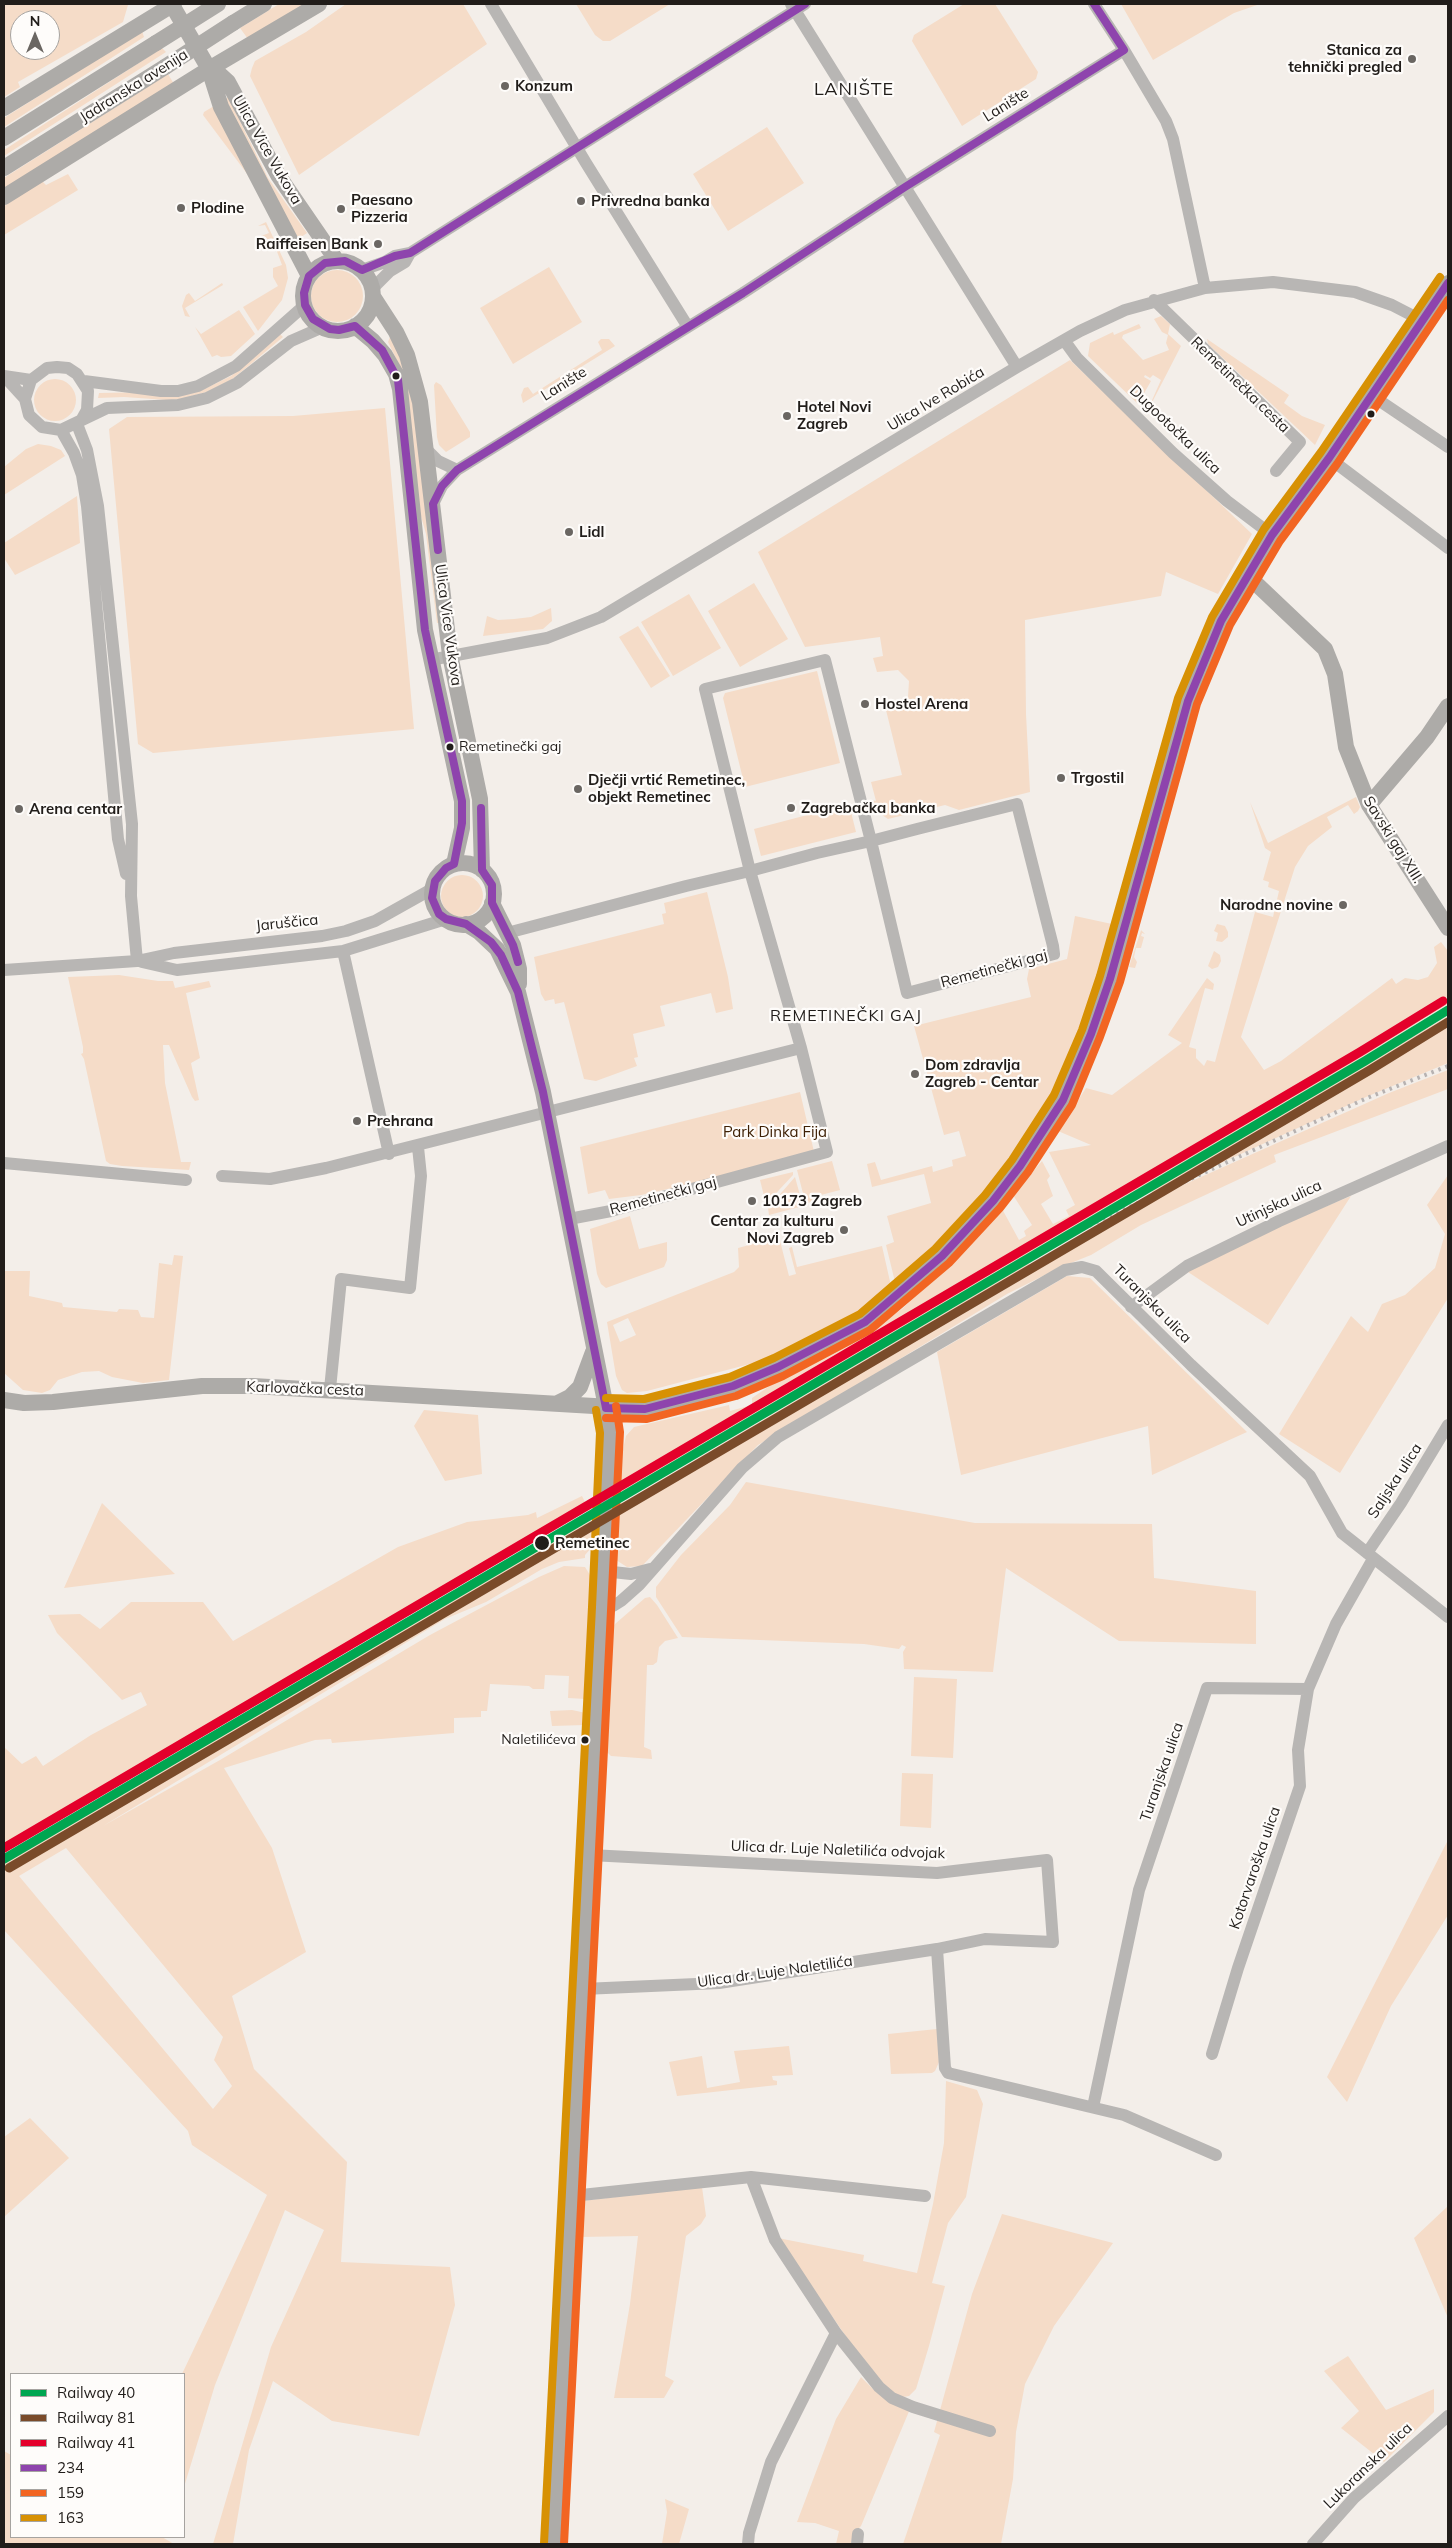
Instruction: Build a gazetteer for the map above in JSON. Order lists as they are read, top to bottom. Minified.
{"streets":{"main road":["Jadranska avenija","Ulica Vice Vukova","Savski gaj XIII.","Karlovačka cesta"],"street":["Lanište","Remetinečka cesta","Ulica Ive Robića","Dugootočka ulica","Jaruščica","Remetinečki gaj","Utinjska ulica","Turanjska ulica","Saljska ulica","Ulica dr. Luje Naletilića odvojak","Kotorvaroška ulica","Ulica dr. Luje Naletilića","Lukoranska ulica"]},"crossings":[["Lanište","Ulica Vice Vukova"],["Ulica Vice Vukova","Ulica Ive Robića"],["Ulica Vice Vukova","Jaruščica"],["Remetinečka cesta","Ulica Ive Robića"],["Ulica Ive Robića","Dugootočka ulica"],["Utinjska ulica","Turanjska ulica"],["Turanjska ulica","Saljska ulica"],["Turanjska ulica","Kotorvaroška ulica"],["Ulica dr. Luje Naletilića odvojak","Ulica dr. Luje Naletilića"]],"districts":["LANIŠTE","REMETINEČKI GAJ"],"parks":["Park Dinka Fija"],"places":["Stanica za tehnički pregled","Konzum","Privredna banka","Plodine","Paesano Pizzeria","Raiffeisen Bank","Hotel Novi Zagreb","Lidl","Hostel Arena","Remetinečki gaj","Trgostil","Dječji vrtić Remetinec, objekt Remetinec","Zagrebačka banka","Arena centar","Narodne novine","Dom zdravlja Zagreb - Centar","Prehrana","10173 Zagreb","Centar za kulturu Novi Zagreb","Remetinec","Naletilićeva"],"lines":["transit line 234","transit line 163","transit line 159","rail line 41","rail line 40","rail line 81"],"legend":["Railway 40","Railway 81","Railway 41","234","159","163"],"north":"top"}
